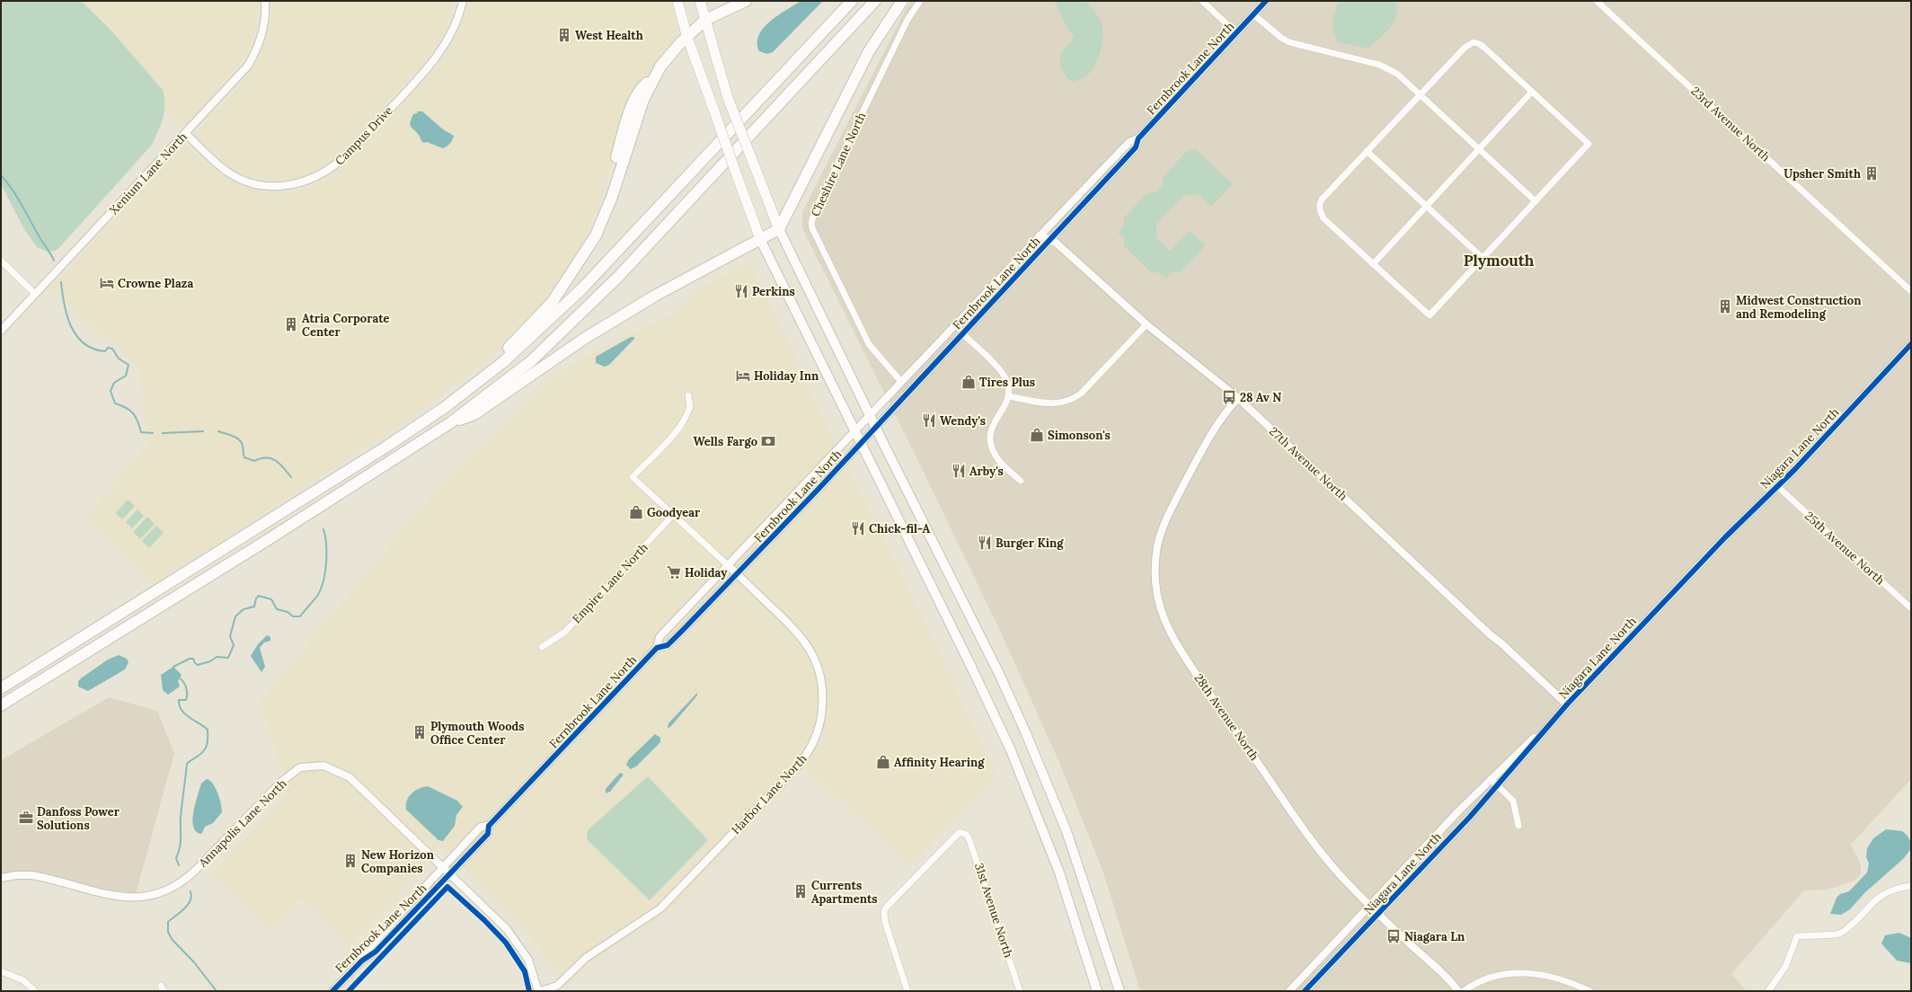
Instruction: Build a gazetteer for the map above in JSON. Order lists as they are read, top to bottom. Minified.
{"streets":{"street":["Fernbrook Lane North","23rd Avenue North","Campus Drive","Cheshire Lane North","Xenium Lane North","Niagara Lane North","27th Avenue North","25th Avenue North","Empire Lane North","28th Avenue North","Harbor Lane North","Annapolis Lane North","31st Avenue North"]},"crossings":[["Fernbrook Lane North","Cheshire Lane North"],["Fernbrook Lane North","27th Avenue North"],["Fernbrook Lane North","Harbor Lane North"],["Fernbrook Lane North","Annapolis Lane North"],["Campus Drive","Xenium Lane North"],["Niagara Lane North","27th Avenue North"],["Niagara Lane North","25th Avenue North"],["Niagara Lane North","28th Avenue North"],["27th Avenue North","28th Avenue North"],["Empire Lane North","Harbor Lane North"],["Harbor Lane North","Annapolis Lane North"]],"districts":["Plymouth"],"places":{"building":["West Health","Upsher Smith","Midwest Construction and Remodeling","Atria Corporate Center","Plymouth Woods Office Center","New Horizon Companies","Currents Apartments"],"hotel":["Crowne Plaza","Holiday Inn"],"restaurant":["Perkins","Wendy's","Arby's","Chick-fil-A","Burger King"],"shop":["Tires Plus","Simonson's","Goodyear","Affinity Hearing"],"bus stop":["28 Av N","Niagara Ln"],"bank":["Wells Fargo"],"supermarket":["Holiday"],"office":["Danfoss Power Solutions"]}}
